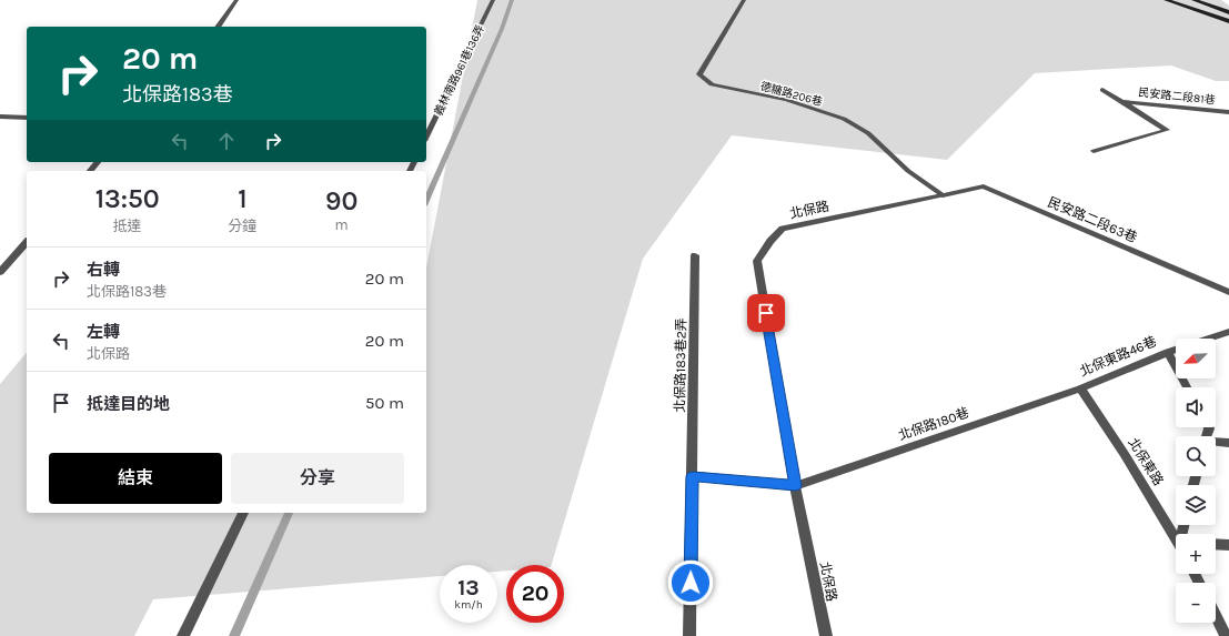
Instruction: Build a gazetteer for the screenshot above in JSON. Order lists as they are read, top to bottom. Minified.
{"streets":{"street":["義林南路961巷136弄","德糖路206巷","民安路二段81巷","北保路","民安路二段63巷","北保東路46巷","北保路183巷2弄","北保路180巷","北保東路"]},"crossings":[["德糖路206巷","北保路"],["德糖路206巷","民安路二段63巷"],["北保路","民安路二段63巷"],["北保路","北保路180巷"],["北保東路46巷","北保路180巷"],["北保東路46巷","北保東路"],["北保路180巷","北保東路"]],"north":"bottom left","page":{"turn":["20 m","北保路183巷"],"eta":["13:50","抵達","1","分鐘","90","m"],"list":[{"name":"右轉","note":"北保路183巷","value":"20 m"},{"name":"左轉","note":"北保路","value":"20 m"},{"name":"抵達目的地","value":"50 m"}],"map_buttons":["+","−"],"buttons":["結束","分享"],"speed":"13 km/h","limit":"20"}}
